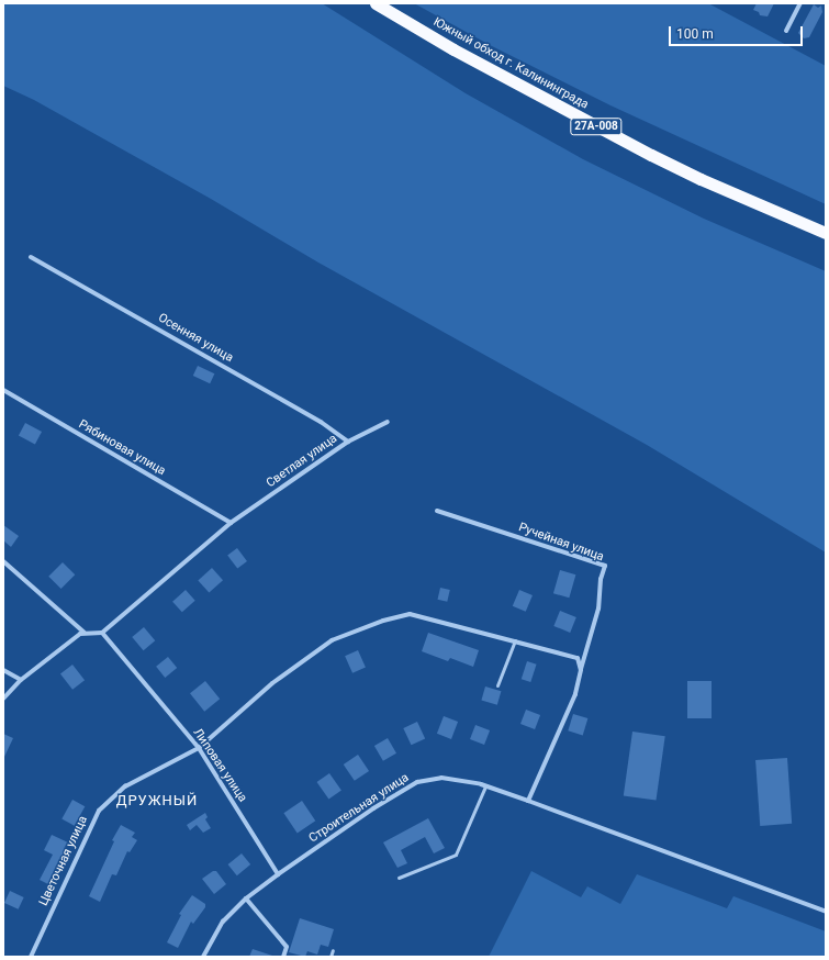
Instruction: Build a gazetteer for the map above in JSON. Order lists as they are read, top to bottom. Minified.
{"streets":{"highway":["Южный обход г. Калининграда","27А-008"],"street":["Осенняя улица","Рябиновая улица","Светлая улица","Ручейная улица","Липовая улица","Строительная улица","Цветочная улица"]},"crossings":[["Осенняя улица","Светлая улица"],["Рябиновая улица","Светлая улица"],["Светлая улица","Липовая улица"],["Липовая улица","Строительная улица"],["Липовая улица","Цветочная улица"]],"districts":["ДРУЖНЫЙ"],"scale_bar":"100 m"}
